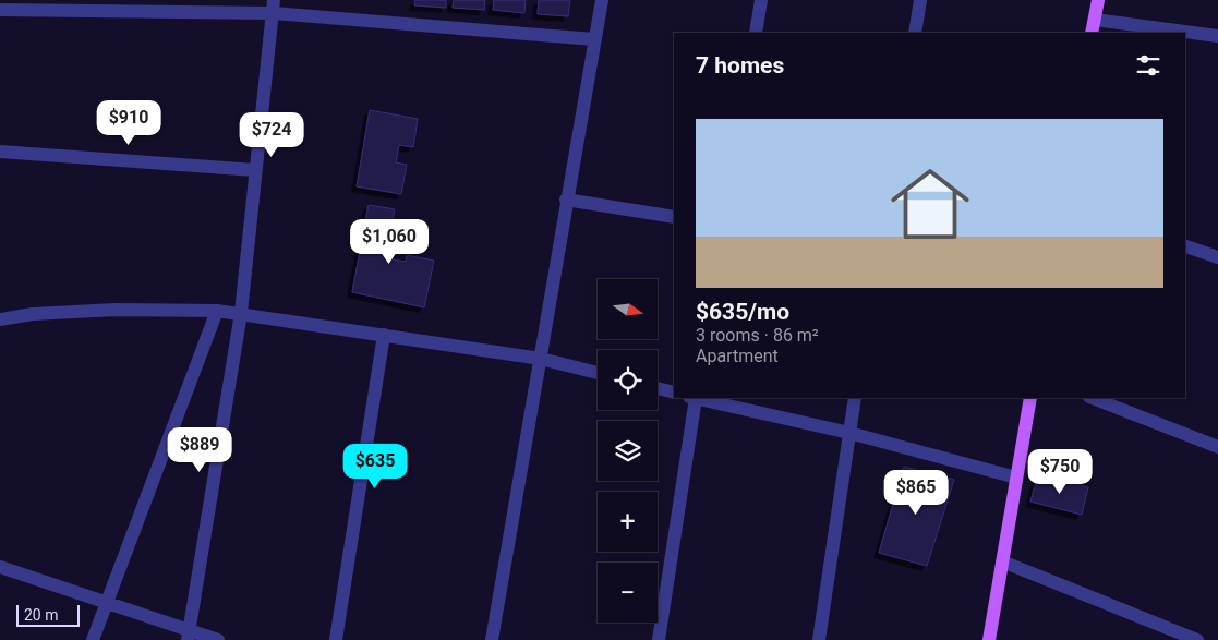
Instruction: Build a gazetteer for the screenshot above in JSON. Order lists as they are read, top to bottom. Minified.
{"scale_bar":"20 m","north":"right","page":{"heading":"7 homes","list":[{"name":"$635/mo","note":"3 rooms · 86 m² · Apartment"}],"price":["$910","$724","$1,060","$889","$635","$750","$865"],"map_buttons":["+","−"],"scale":"20 m"}}
